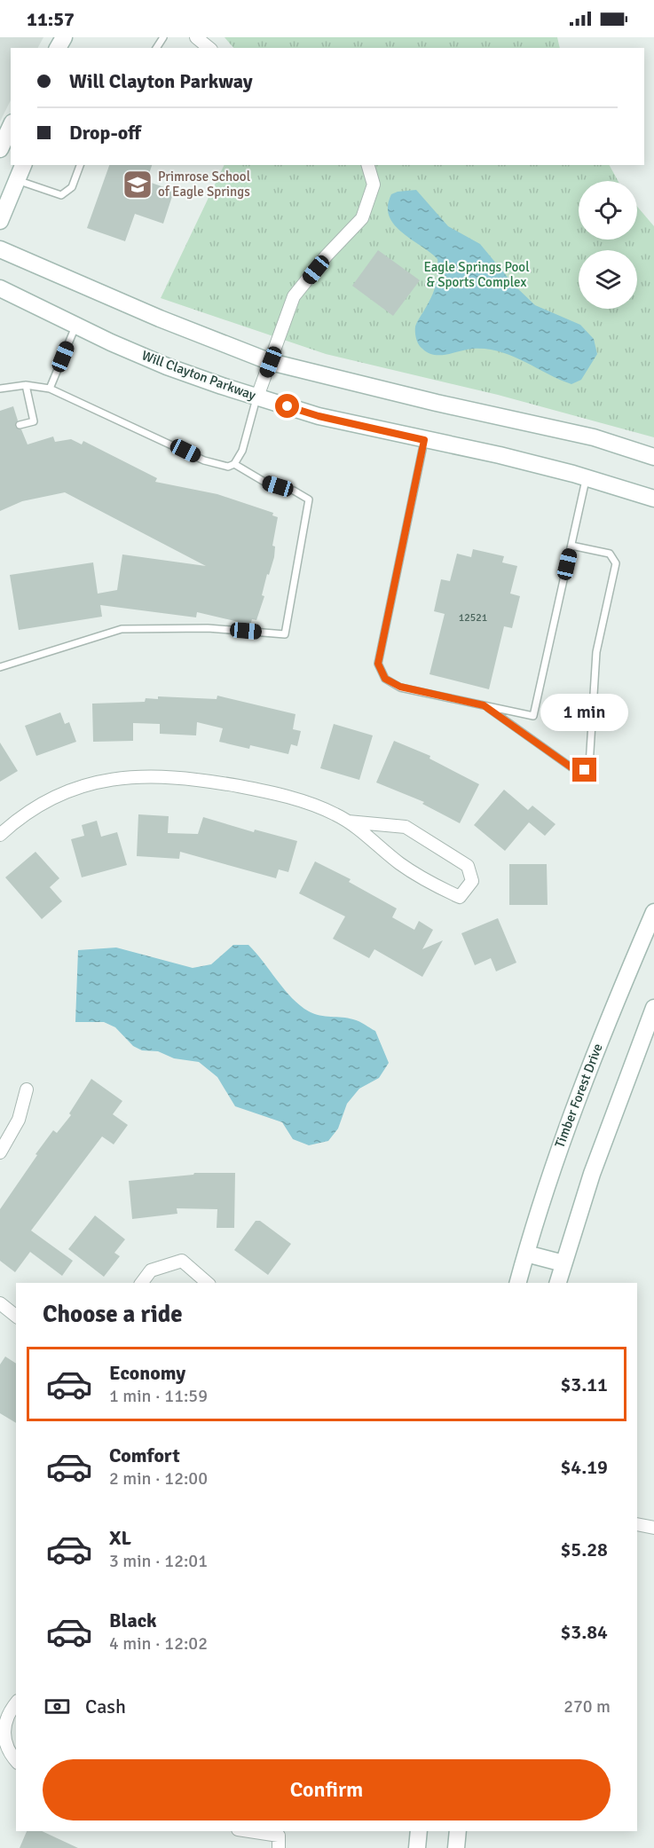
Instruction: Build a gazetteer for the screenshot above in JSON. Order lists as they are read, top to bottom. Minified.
{"streets":{"main road":["Will Clayton Parkway","Timber Forest Drive"]},"parks":["Eagle Springs Pool & Sports Complex"],"places":{"school or university":["Primrose School of Eagle Springs"]},"house_numbers":["12521"],"page":{"status":"11:57","banner":["Will Clayton Parkway","Drop-off"],"bubble":"1 min","heading":"Choose a ride","list":[{"name":"Economy","note":"1 min · 11:59","value":"$3.11"},{"name":"Comfort","note":"2 min · 12:00","value":"$4.19"},{"name":"XL","note":"3 min · 12:01","value":"$5.28"},{"name":"Black","note":"4 min · 12:02","value":"$3.84"}],"pay":["Cash","270 m"],"buttons":"Confirm"}}
